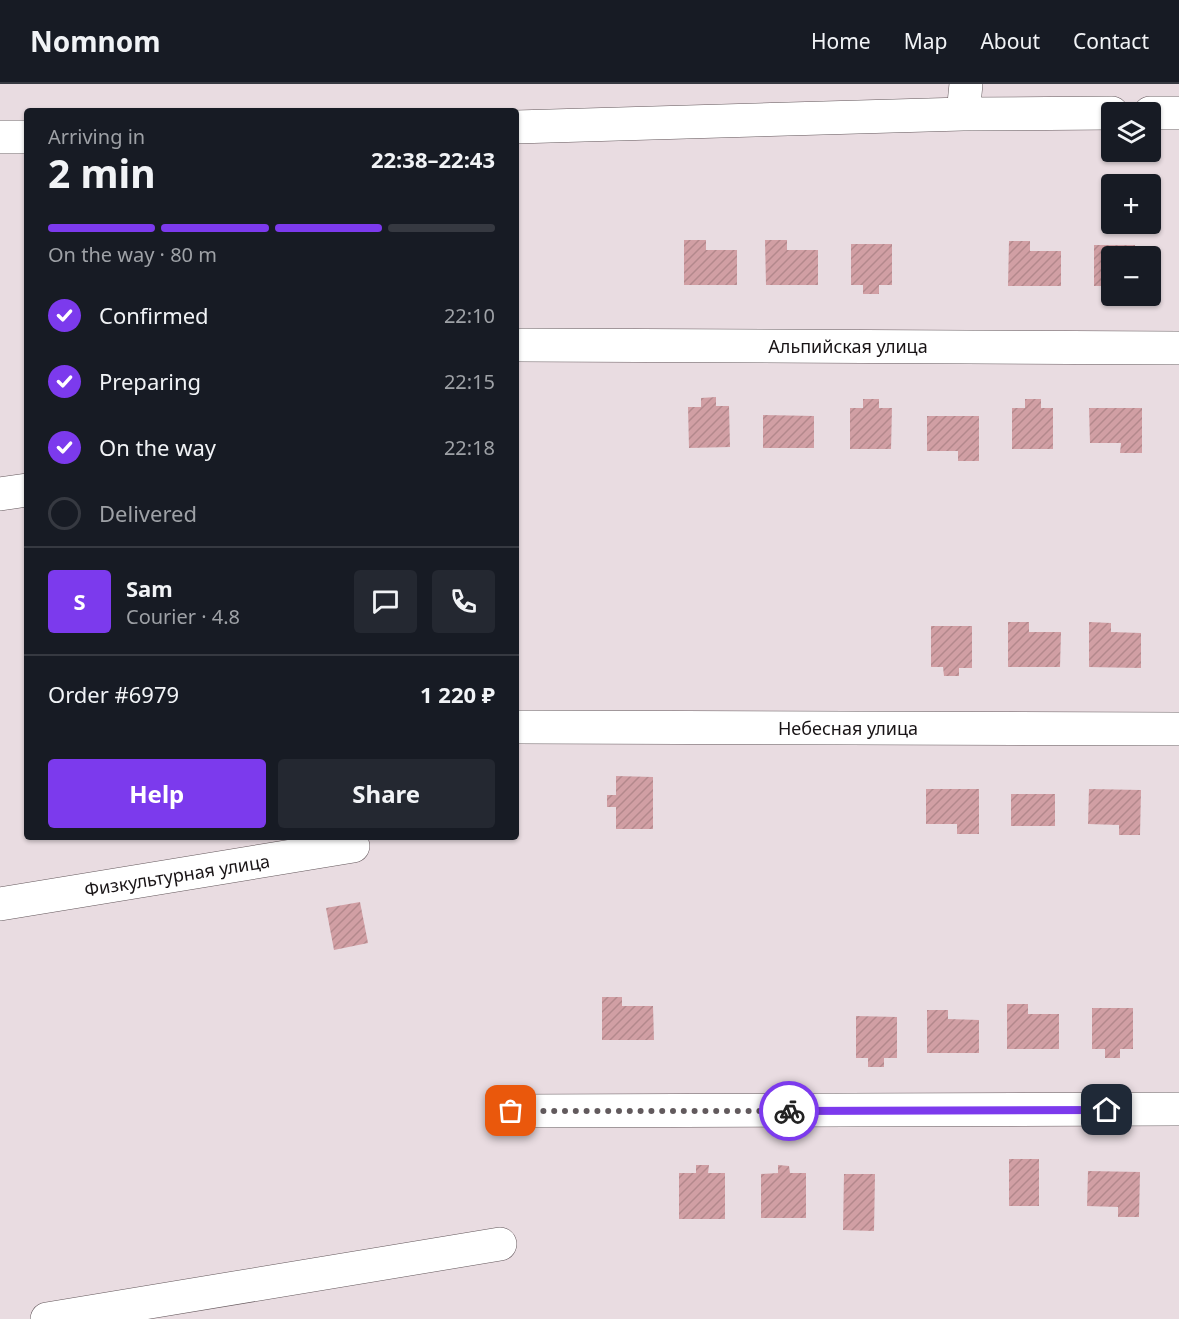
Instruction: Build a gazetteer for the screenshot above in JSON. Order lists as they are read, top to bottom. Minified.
{"streets":{"street":["Альпийская улица","Небесная улица","Физкультурная улица"]},"page":{"header":"Nomnom","nav":["Home","Map","About","Contact"],"map_buttons":["+","−"],"heading":["2 min","Arriving in","22:38–22:43"],"panel":["Sam","Courier · 4.8","Order #6979","1 220 ₽"],"bar":"On the way · 80 m","list":[["Confirmed","22:10"],["Preparing","22:15"],["On the way","22:18"],"Delivered"],"round":"S","buttons":["Help","Share"]}}
